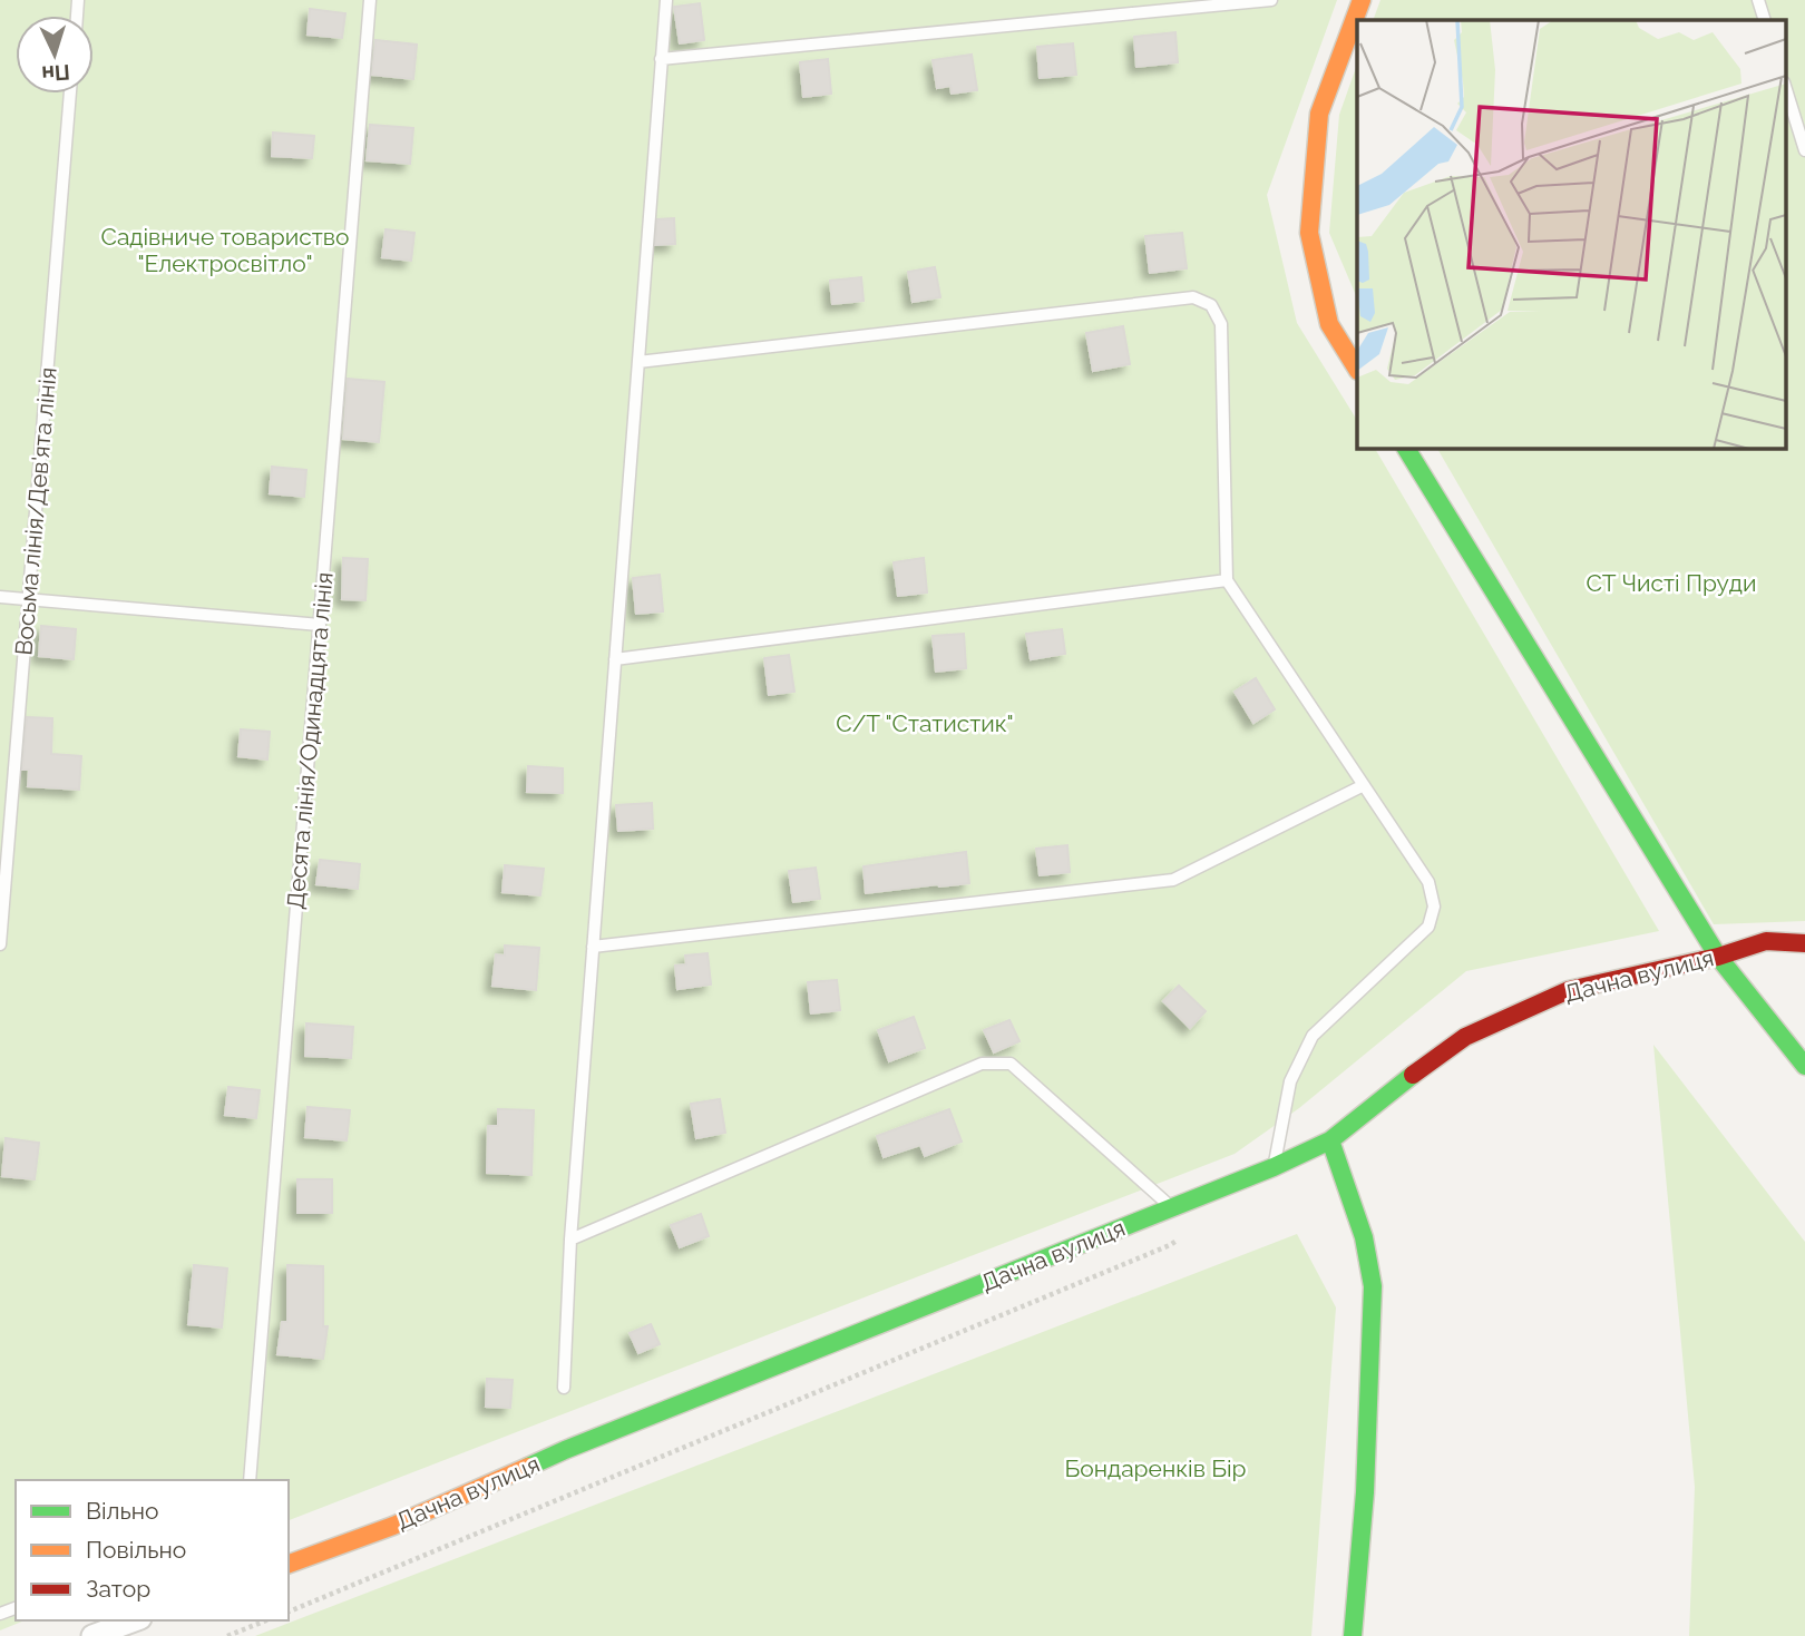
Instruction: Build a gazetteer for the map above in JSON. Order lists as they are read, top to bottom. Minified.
{"streets":{"street":["Дачна вулиця"],"lane":["Восьма лінія/Дев'ята лінія","Десята лінія/Одинадцята лінія"]},"parks":["Садівниче товариство \"Електросвітло\"","СТ Чисті Пруди","С/Т \"Статистик\"","Бондаренків Бір"],"legend":["Вільно","Повільно","Затор"],"north":"bottom"}
